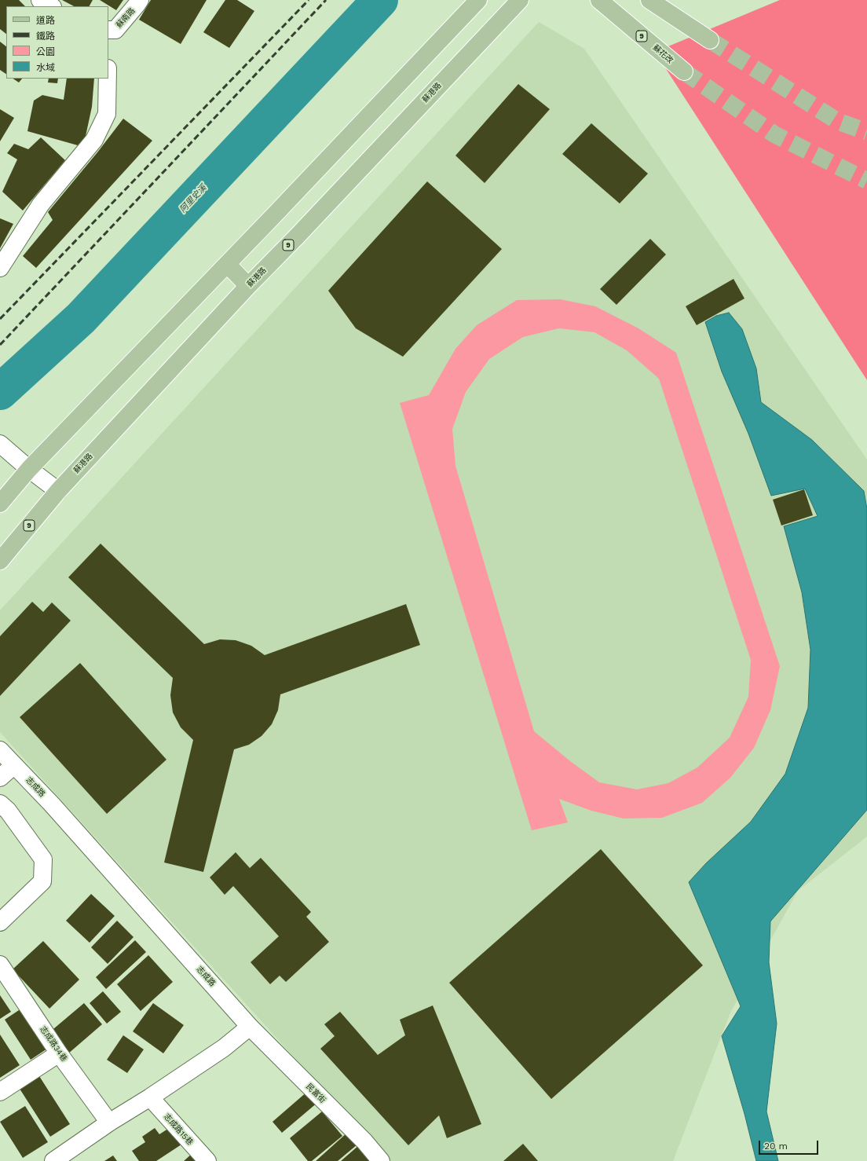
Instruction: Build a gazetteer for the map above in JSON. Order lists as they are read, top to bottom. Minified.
{"streets":{"main road":["9","蘇花改","蘇港路"],"street":["蘇南路","志成路","志成路34巷","民富街","志成路15巷"]},"crossings":[["志成路","民富街"]],"water":["阿里史溪"],"legend":["道路","鐵路","公園","水域"],"scale_bar":"20 m"}
